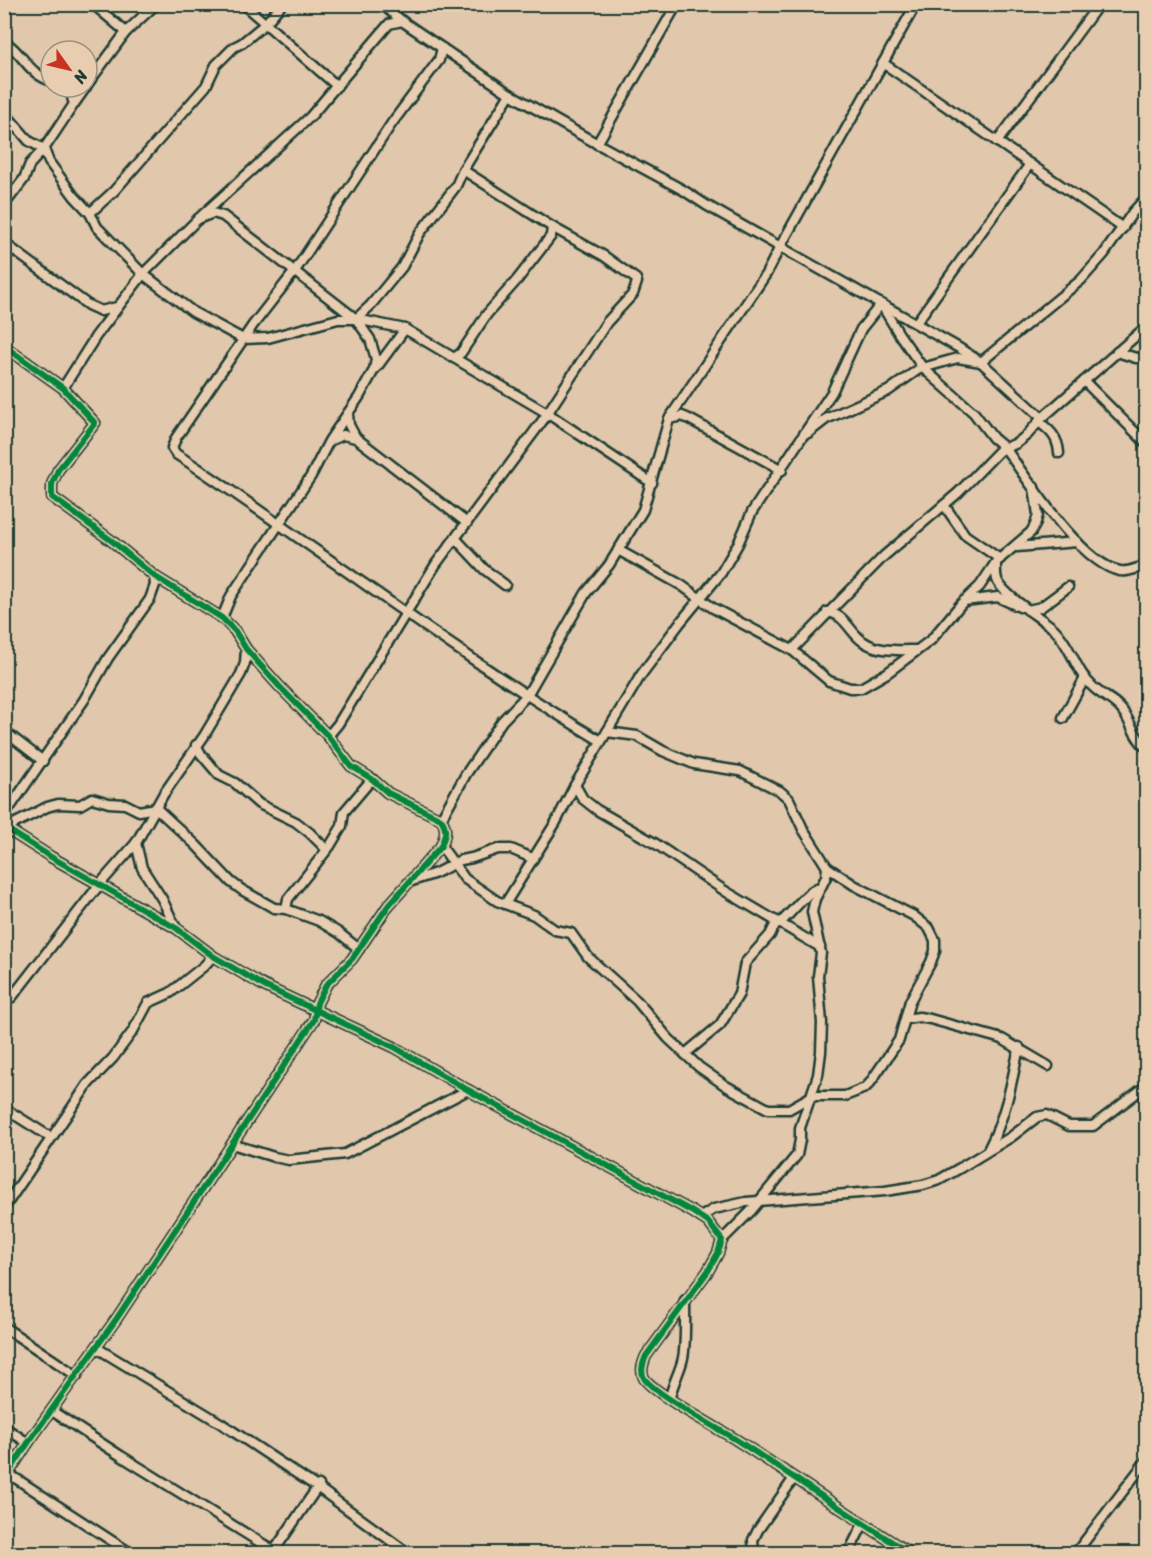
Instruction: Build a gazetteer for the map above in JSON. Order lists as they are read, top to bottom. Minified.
{"north":"bottom right"}
